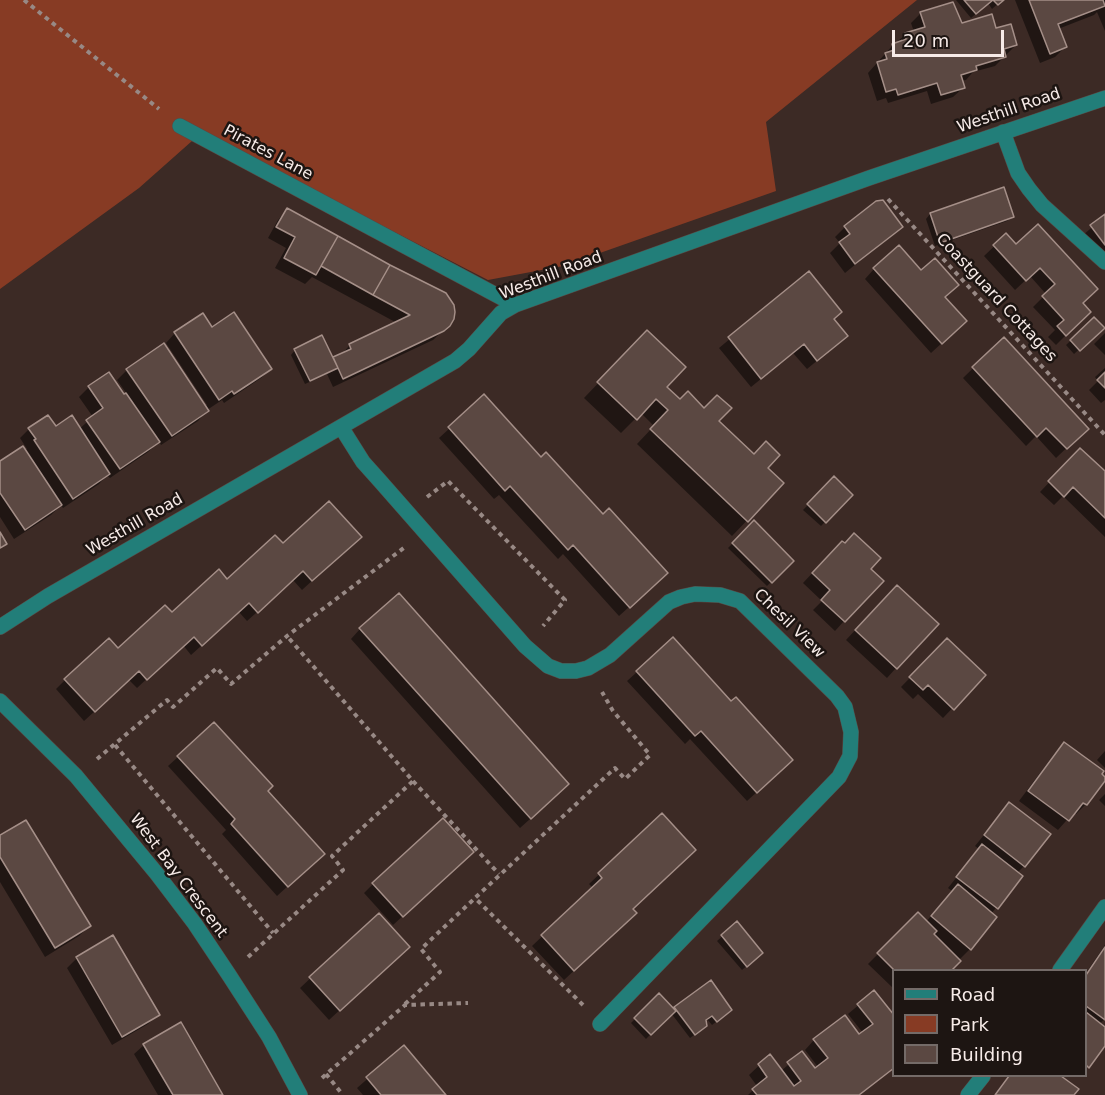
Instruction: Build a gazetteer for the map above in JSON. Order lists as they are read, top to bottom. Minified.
{"streets":{"street":["Westhill Road","Pirates Lane","Chesil View","West Bay Crescent"],"path":["Coastguard Cottages"]},"crossings":[["Westhill Road","Pirates Lane"],["Westhill Road","Coastguard Cottages"],["Westhill Road","Chesil View"]],"legend":["Road","Park","Building"],"scale_bar":"20 m"}
